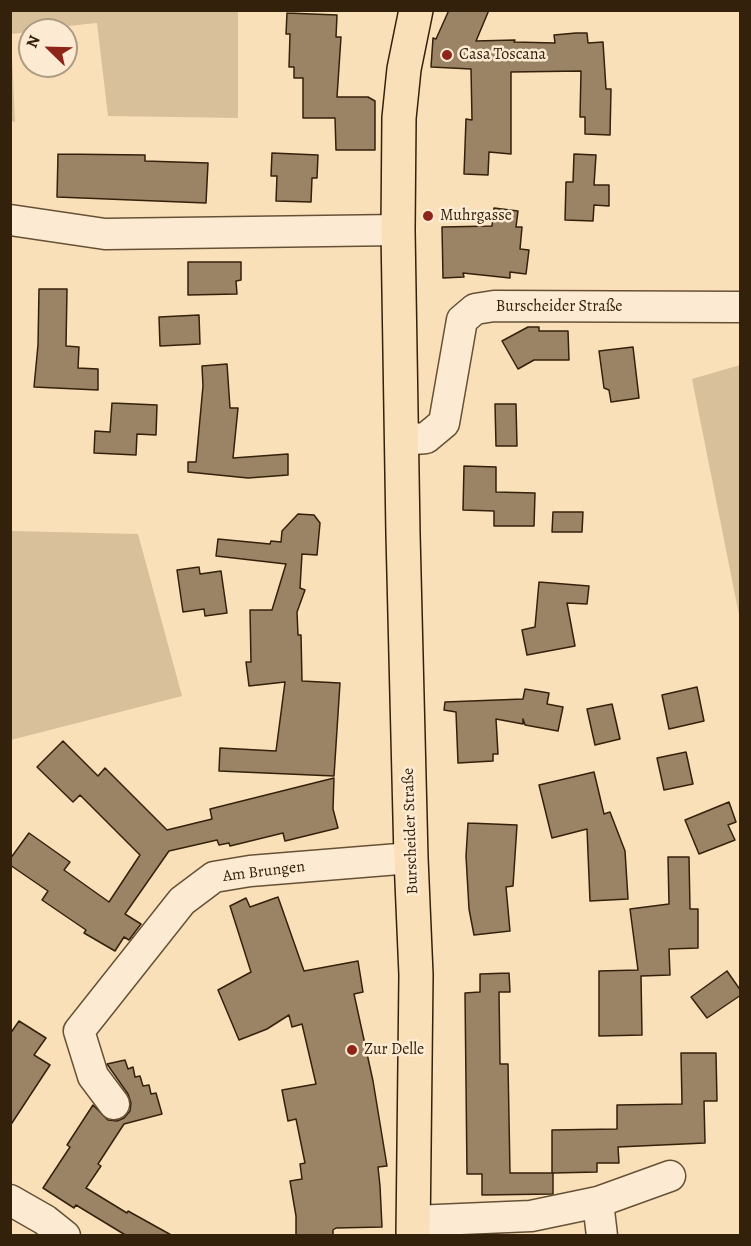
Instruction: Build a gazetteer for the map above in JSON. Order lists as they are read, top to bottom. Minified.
{"streets":{"main road":["Burscheider Straße"],"street":["Am Brungen"]},"crossings":[["Burscheider Straße","Am Brungen"]],"places":["Casa Toscana","Muhrgasse","Zur Delle"],"north":"top left"}
